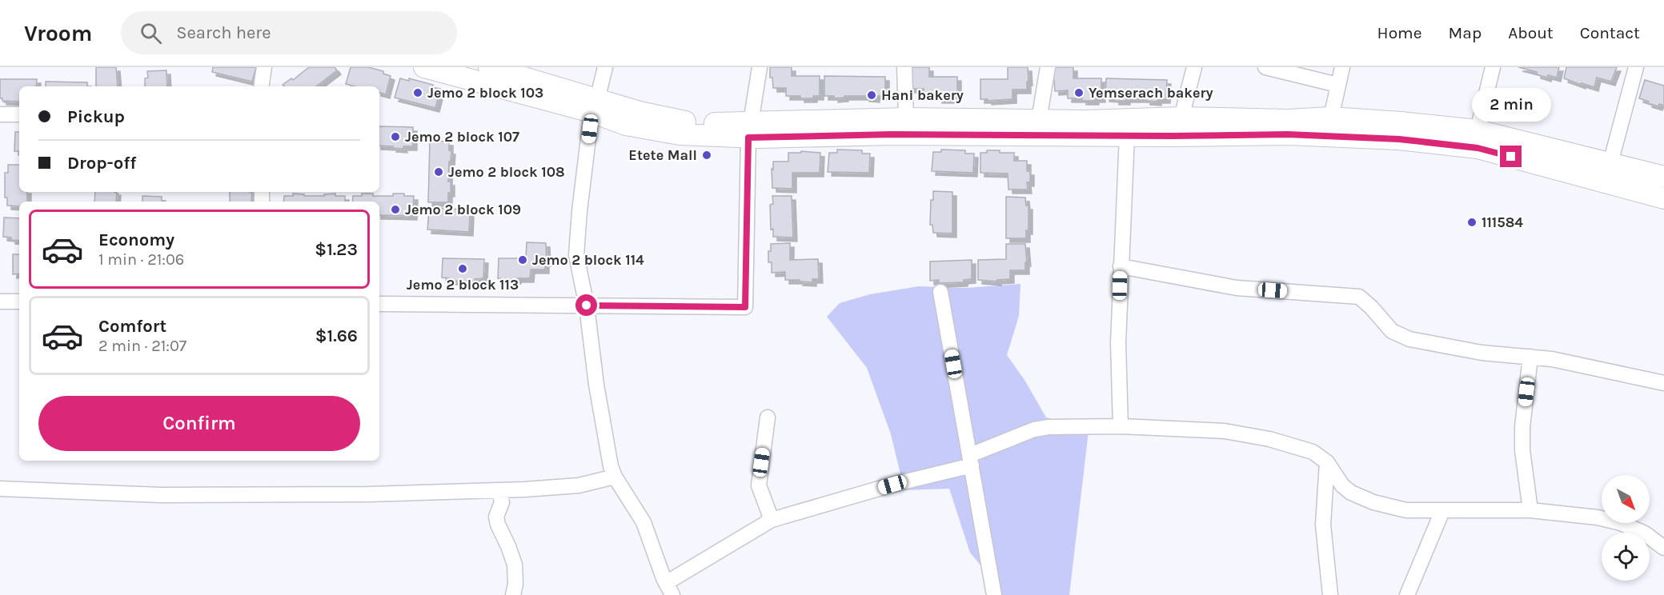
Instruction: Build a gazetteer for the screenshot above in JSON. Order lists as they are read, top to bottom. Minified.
{"places":["Jemo 2 block 103","Yemserach bakery","Hani bakery","Jemo 2 block 107","Etete Mall","Jemo 2 block 108","Jemo 2 block 109","111584","Jemo 2 block 114","Jemo 2 block 113"],"north":"bottom right","page":{"header":"Vroom","search":"Search here","nav":["Home","Map","About","Contact"],"banner":["Pickup","Drop-off"],"bubble":"2 min","list":[{"name":"Economy","note":"1 min · 21:06","value":"$1.23"},{"name":"Comfort","note":"2 min · 21:07","value":"$1.66"}],"buttons":"Confirm"}}
